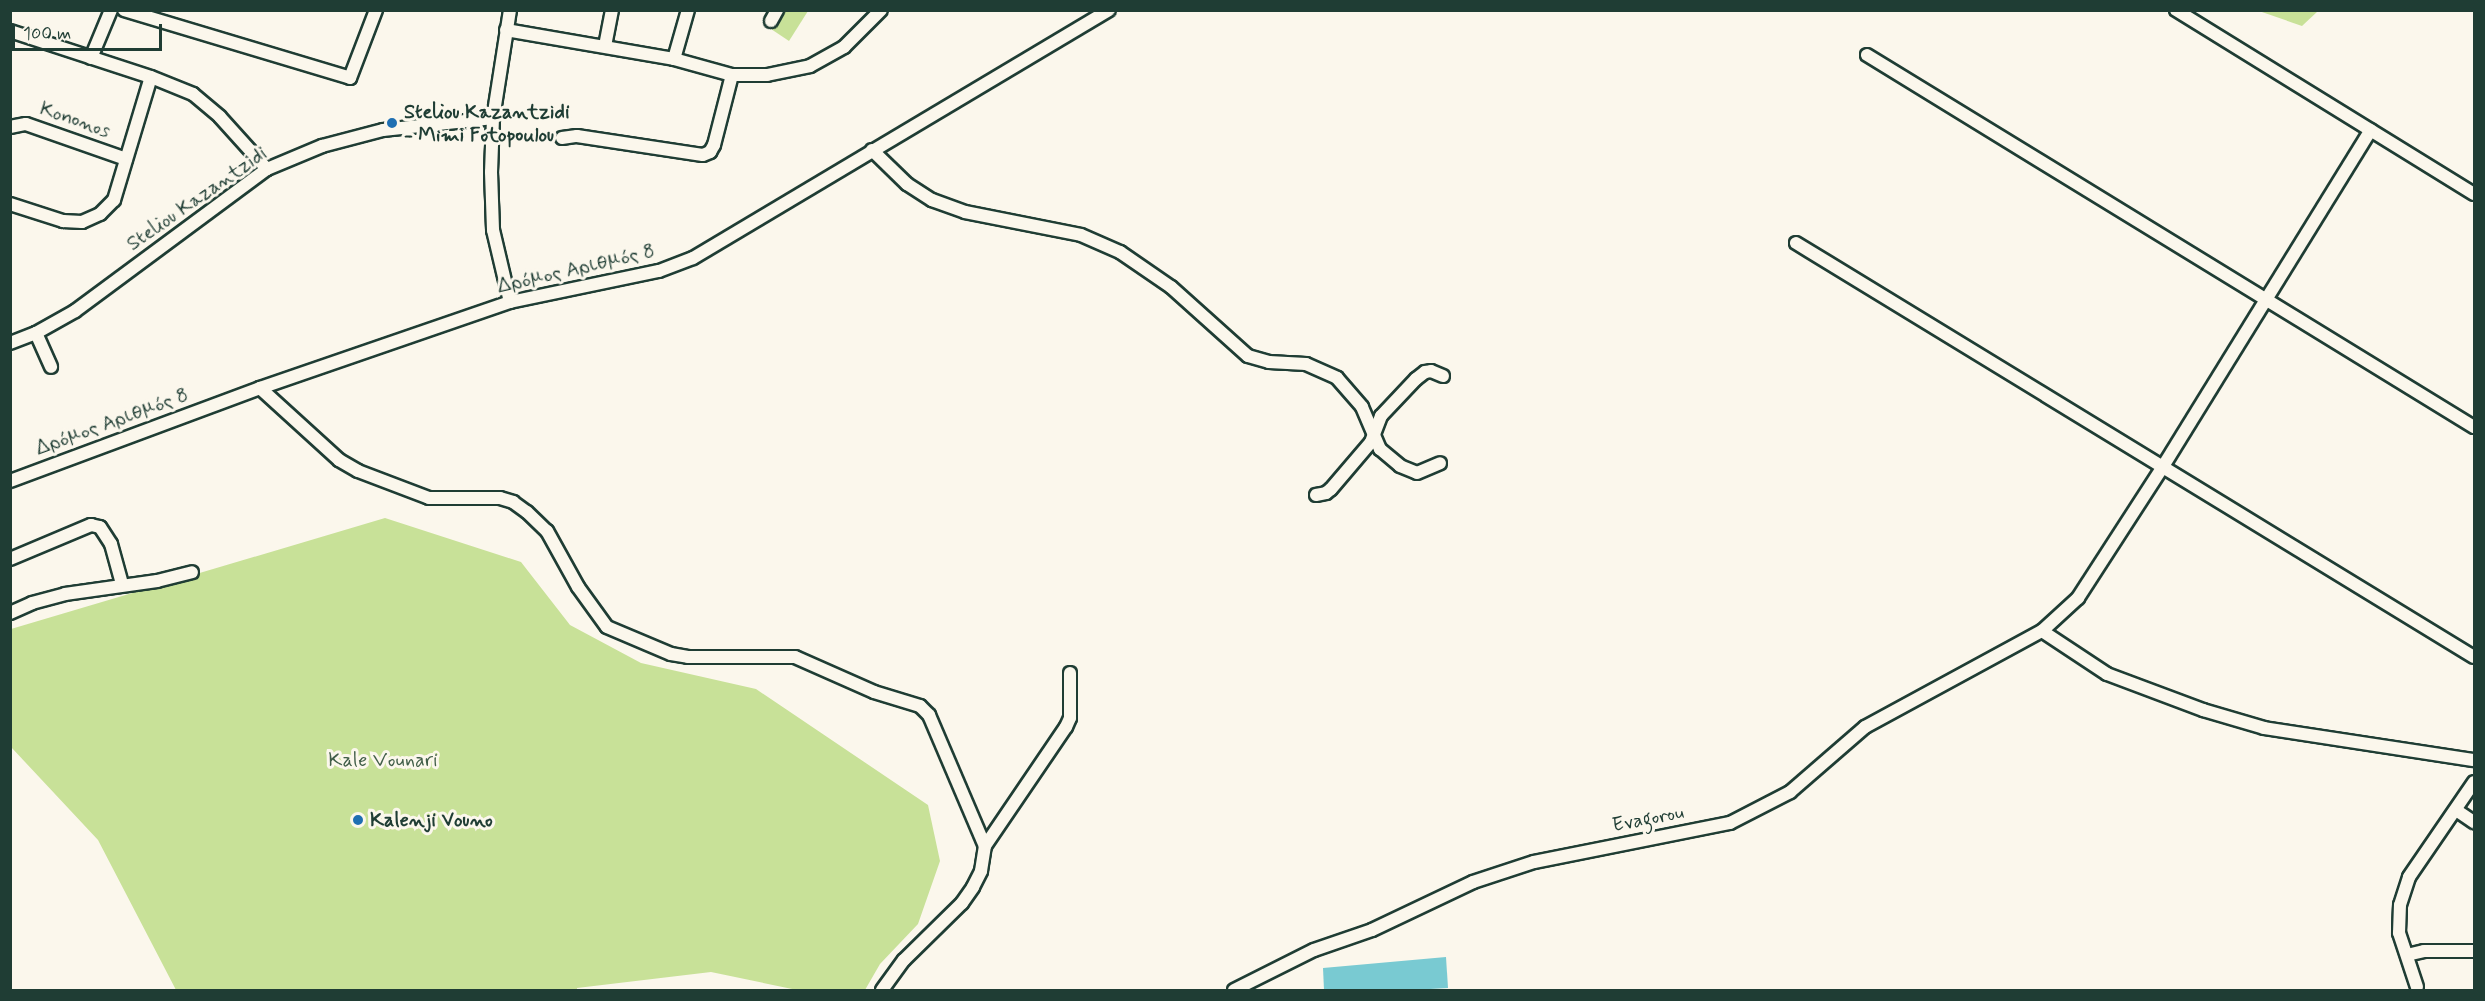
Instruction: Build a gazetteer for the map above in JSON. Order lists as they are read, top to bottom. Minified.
{"streets":{"street":["Kononos","Steliou Kazantzidi","Δρόμος Αριθμός 8","Evagorou"]},"parks":["Kale Vounari"],"places":["Steliou Kazantzidi - Mimi Fotopoulou","Kalenji Vouno"],"scale_bar":"100 m"}
